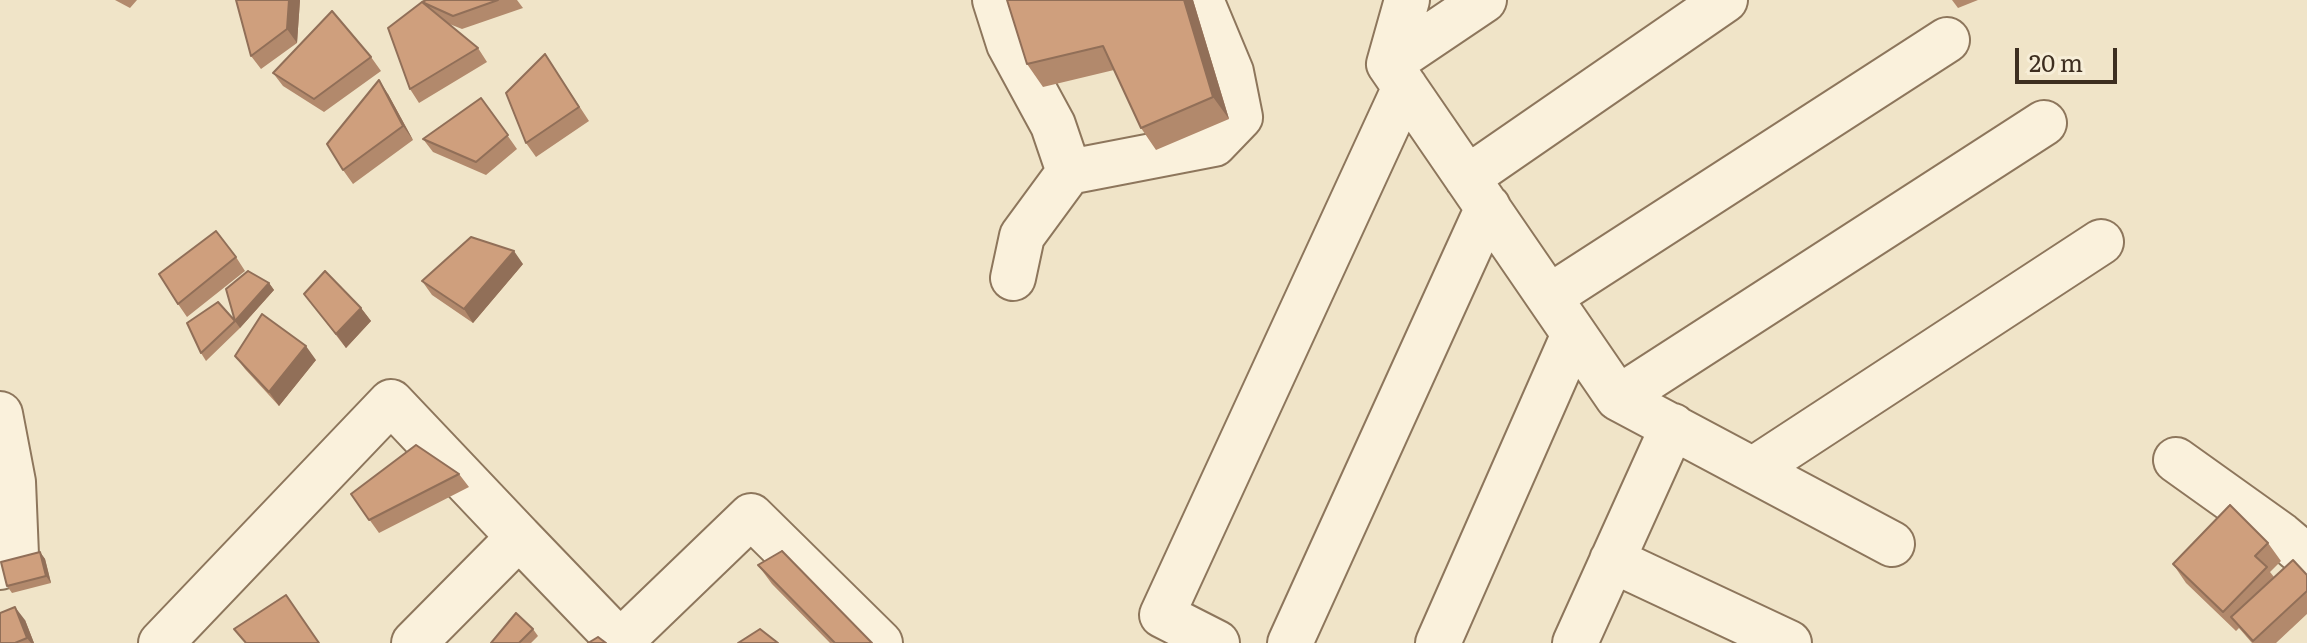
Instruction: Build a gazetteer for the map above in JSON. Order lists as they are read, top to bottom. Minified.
{"scale_bar":"20 m"}
